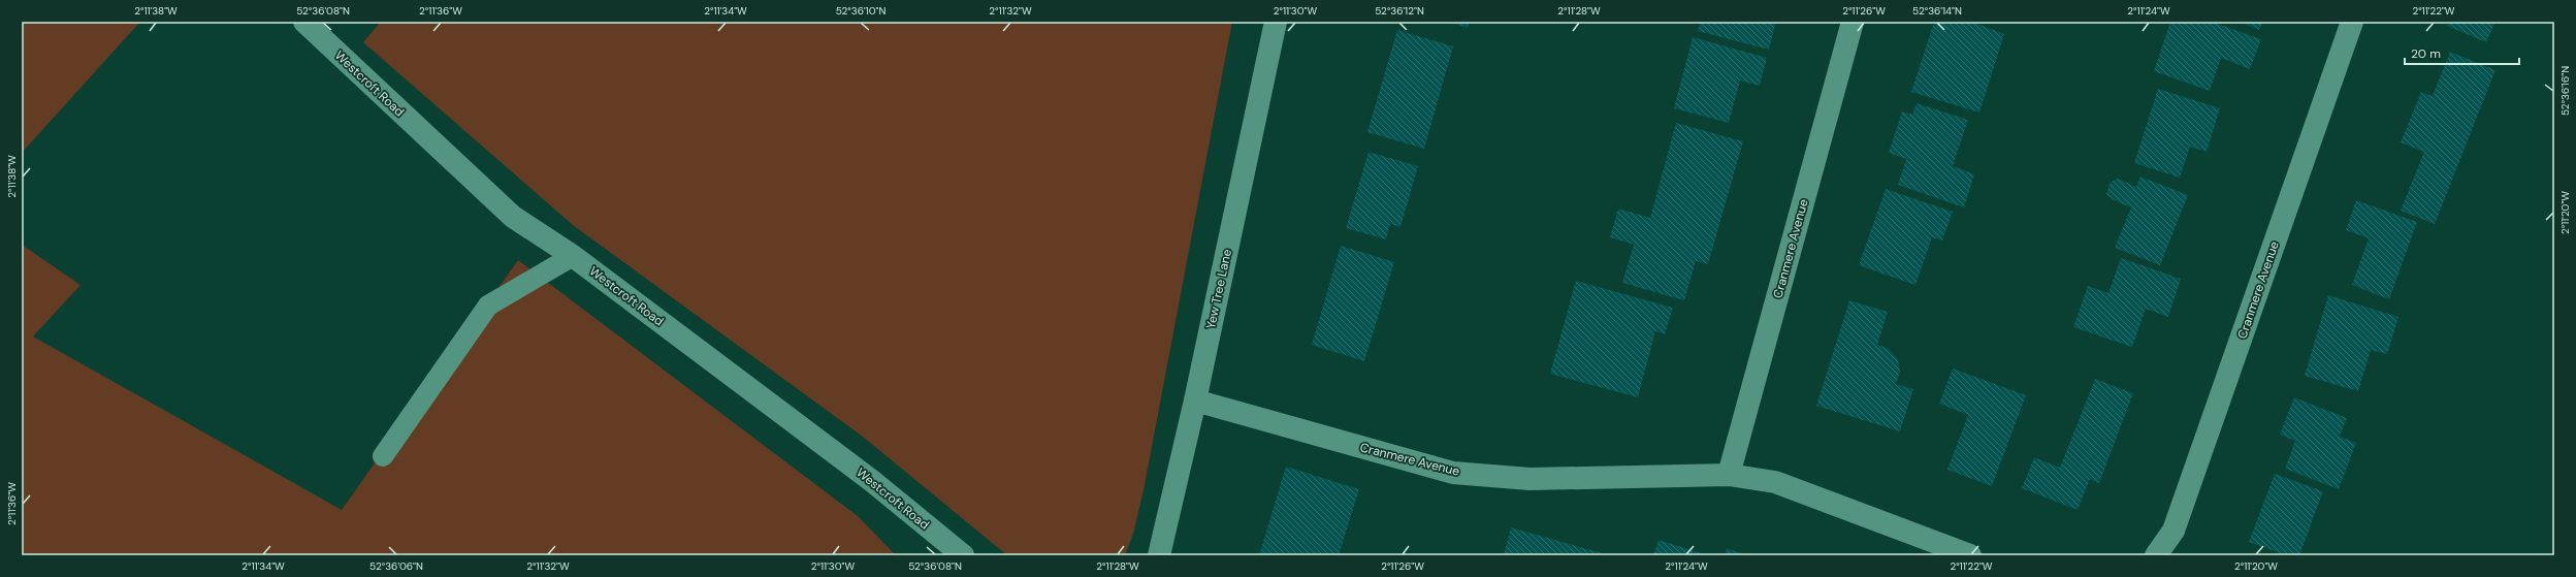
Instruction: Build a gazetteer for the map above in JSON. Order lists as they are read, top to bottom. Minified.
{"streets":{"street":["Westcroft Road","Cranmere Avenue","Yew Tree Lane"]},"crossings":[["Cranmere Avenue","Yew Tree Lane"]],"scale_bar":"20 m","coordinates":["2°11'38\"W","52°36'08\"N","2°11'36\"W","2°11'34\"W","52°36'10\"N","2°11'32\"W","2°11'30\"W","52°36'12\"N","2°11'28\"W","2°11'26\"W","52°36'14\"N","2°11'24\"W","2°11'22\"W","52°36'16\"N","2°11'20\"W","52°36'06\"N"]}
